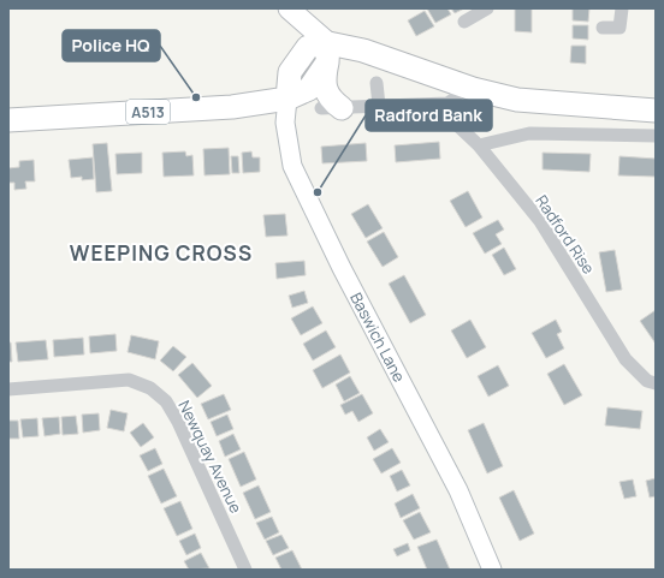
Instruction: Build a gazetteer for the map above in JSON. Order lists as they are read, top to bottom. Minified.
{"streets":{"highway":["A513"],"street":["Radford Rise","Baswich Lane","Newquay Avenue"]},"crossings":[["A513","Baswich Lane"]],"districts":["WEEPING CROSS"],"places":["Police HQ","Radford Bank"]}
